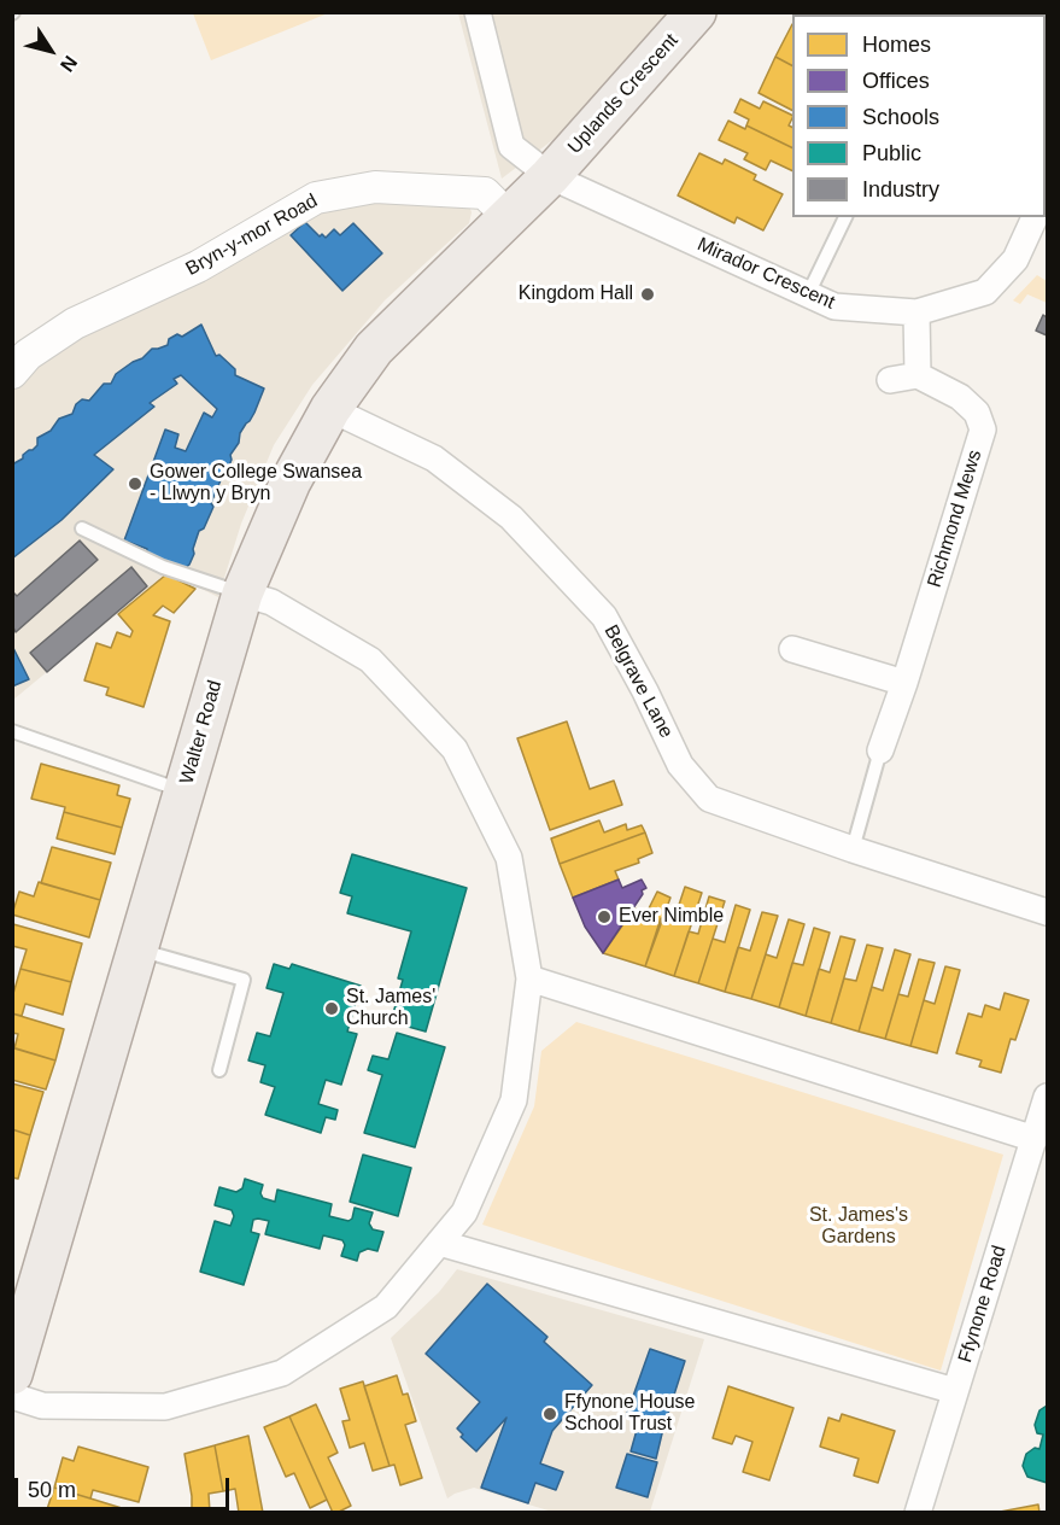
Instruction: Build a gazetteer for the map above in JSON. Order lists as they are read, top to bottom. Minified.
{"streets":{"main road":["Uplands Crescent","Walter Road"],"street":["Bryn-y-mor Road","Mirador Crescent","Richmond Mews","Belgrave Lane","Ffynone Road"]},"crossings":[["Uplands Crescent","Mirador Crescent"],["Uplands Crescent","Walter Road"],["Bryn-y-mor Road","Walter Road"],["Mirador Crescent","Walter Road"],["Belgrave Lane","Walter Road"]],"parks":["St. James's Gardens"],"places":["Kingdom Hall","Gower College Swansea - Llwyn y Bryn","Ever Nimble","St. James' Church","Ffynone House School Trust"],"legend":["Homes","Offices","Schools","Public","Industry"],"scale_bar":"50 m","north":"bottom right"}
